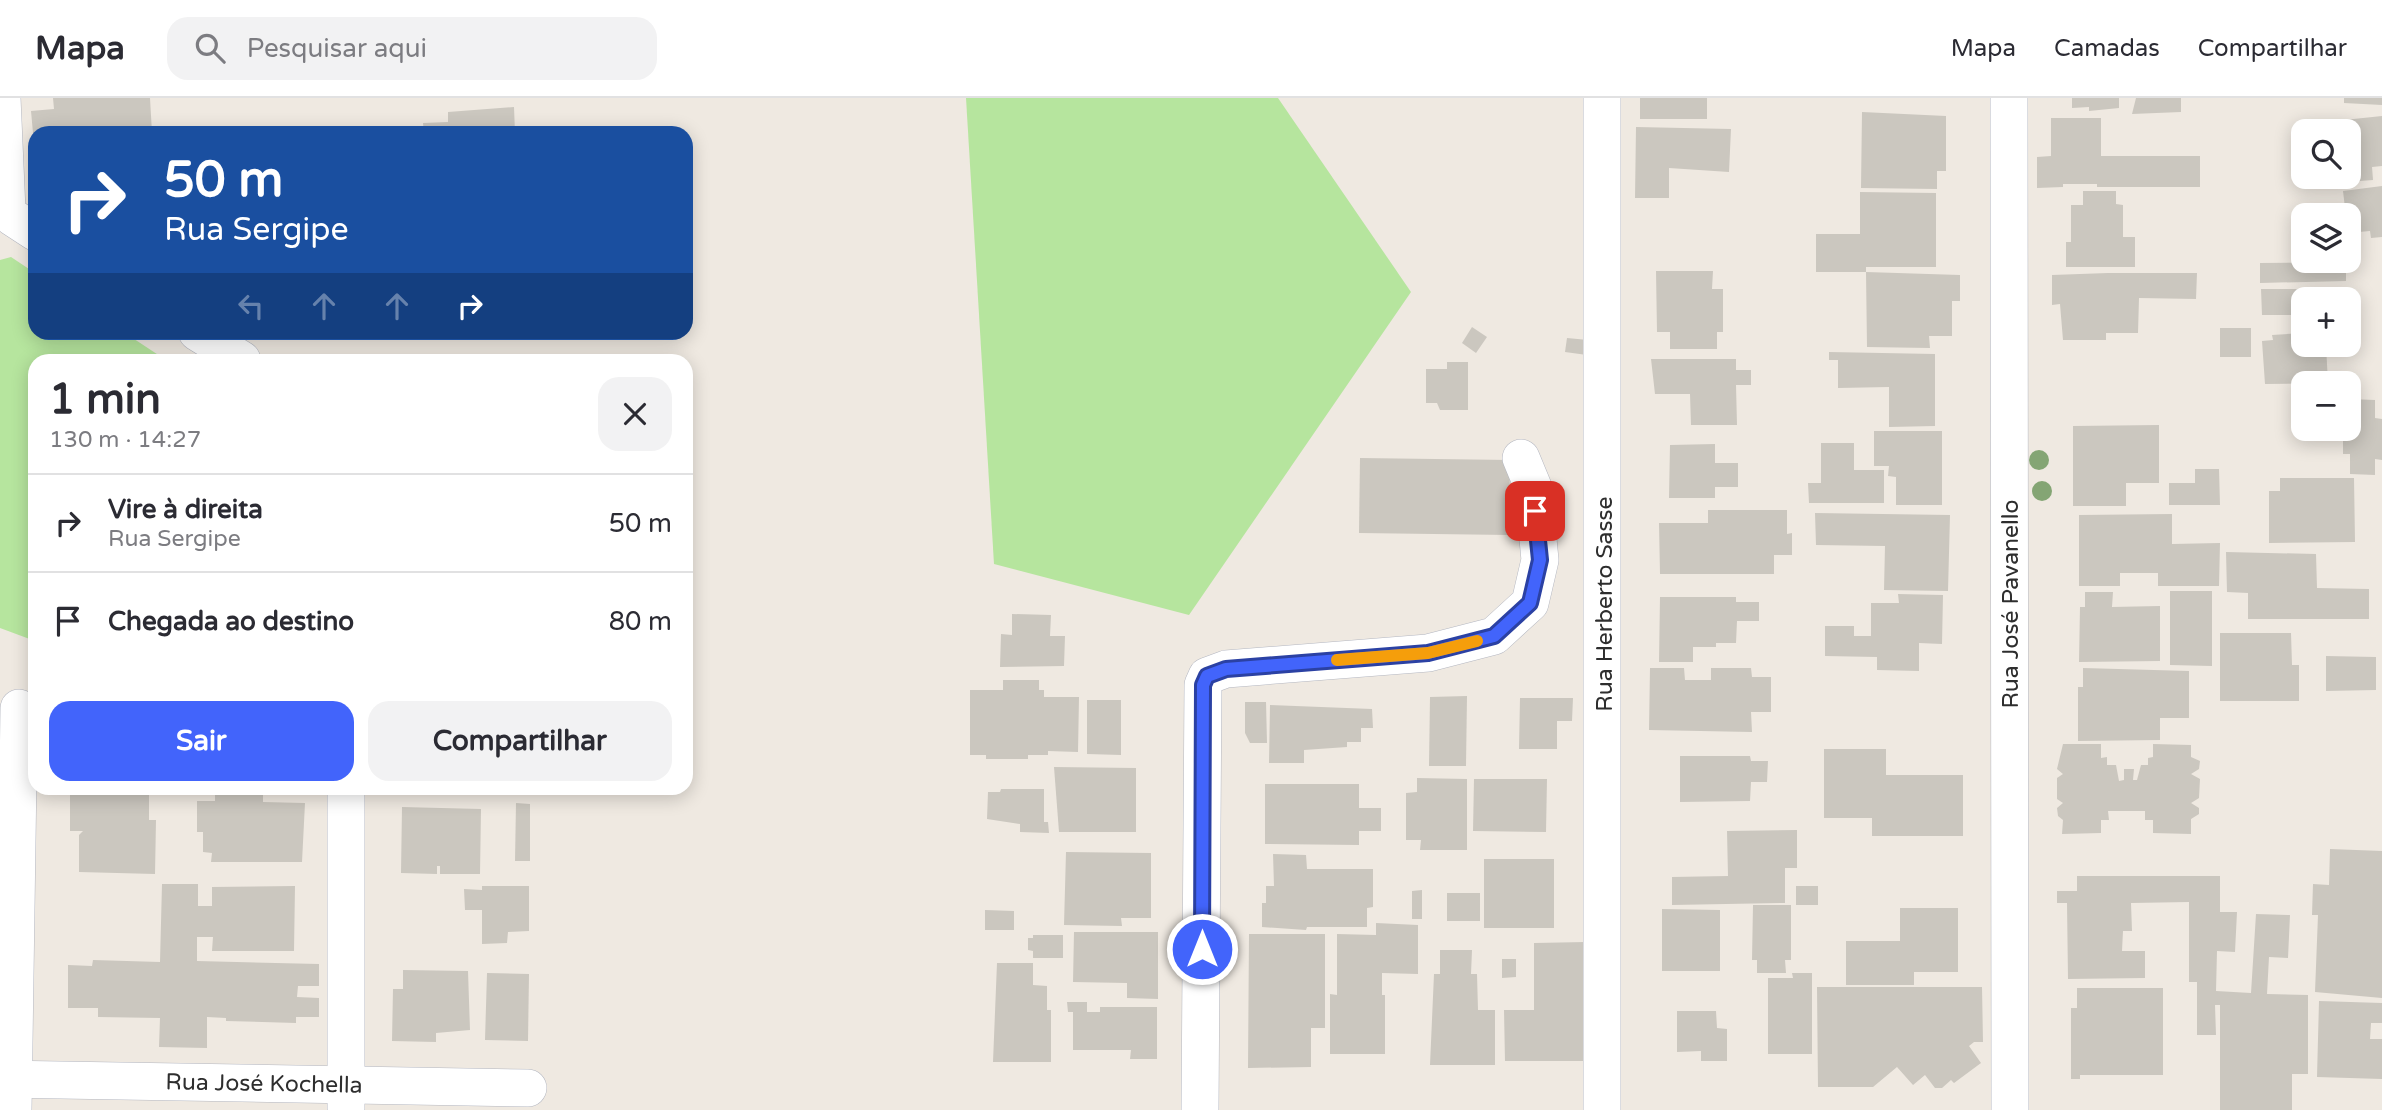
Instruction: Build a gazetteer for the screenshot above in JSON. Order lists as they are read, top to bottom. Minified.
{"streets":{"street":["Rua Herberto Sasse","Rua José Pavanello","Rua José Kochella"]},"page":{"header":"Mapa","search":"Pesquisar aqui","nav":["Mapa","Camadas","Compartilhar"],"map_buttons":["+","−"],"turn":["50 m","Rua Sergipe"],"heading":["1 min","130 m · 14:27"],"list":[{"name":"Vire à direita","note":"Rua Sergipe","value":"50 m"},{"name":"Chegada ao destino","value":"80 m"}],"buttons":["Sair","Compartilhar"]}}
